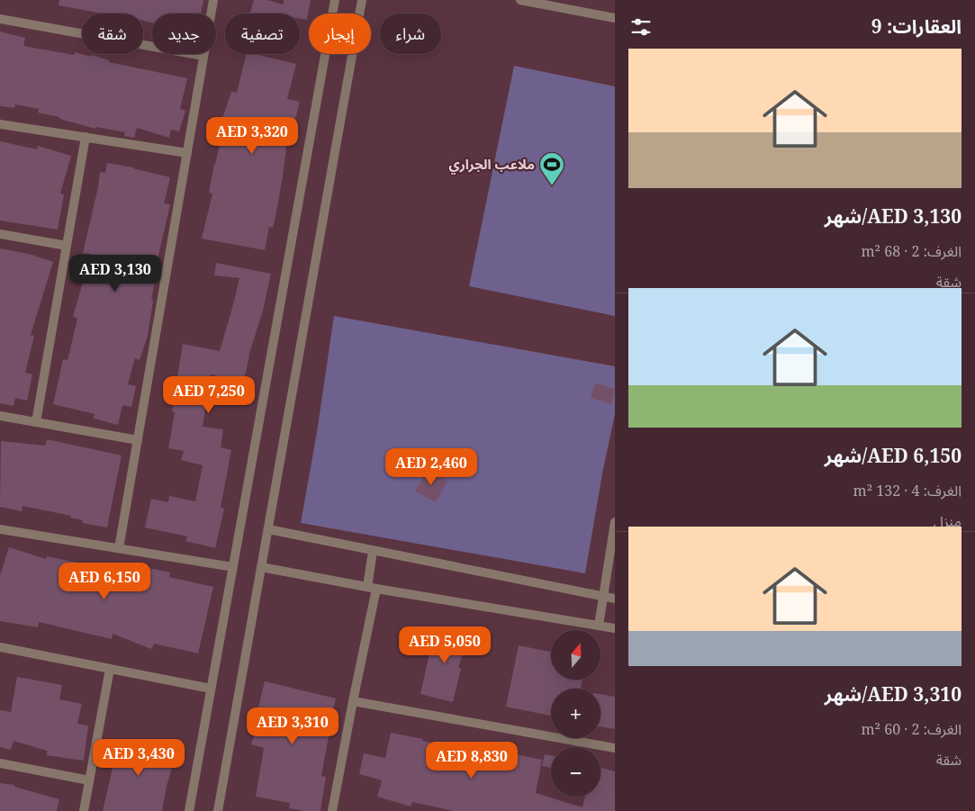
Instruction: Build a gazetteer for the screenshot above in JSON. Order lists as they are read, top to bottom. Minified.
{"places":{"sports":["ملاعب الجراري"]},"north":"top","page":{"heading":"العقارات: 9","chip":["شراء","إيجار","تصفية","جديد","شقة"],"list":[{"name":"AED 3,130/شهر","note":"الغرف: 2 · 68 m² · شقة"},{"name":"AED 6,150/شهر","note":"الغرف: 4 · 132 m² · منزل"},{"name":"AED 3,310/شهر","note":"الغرف: 2 · 60 m² · شقة"}],"price":["AED 3,320","AED 3,130","AED 7,250","AED 2,460","AED 6,150","AED 5,050","AED 3,310","AED 3,430","AED 8,830"],"map_buttons":["+","−"]}}
